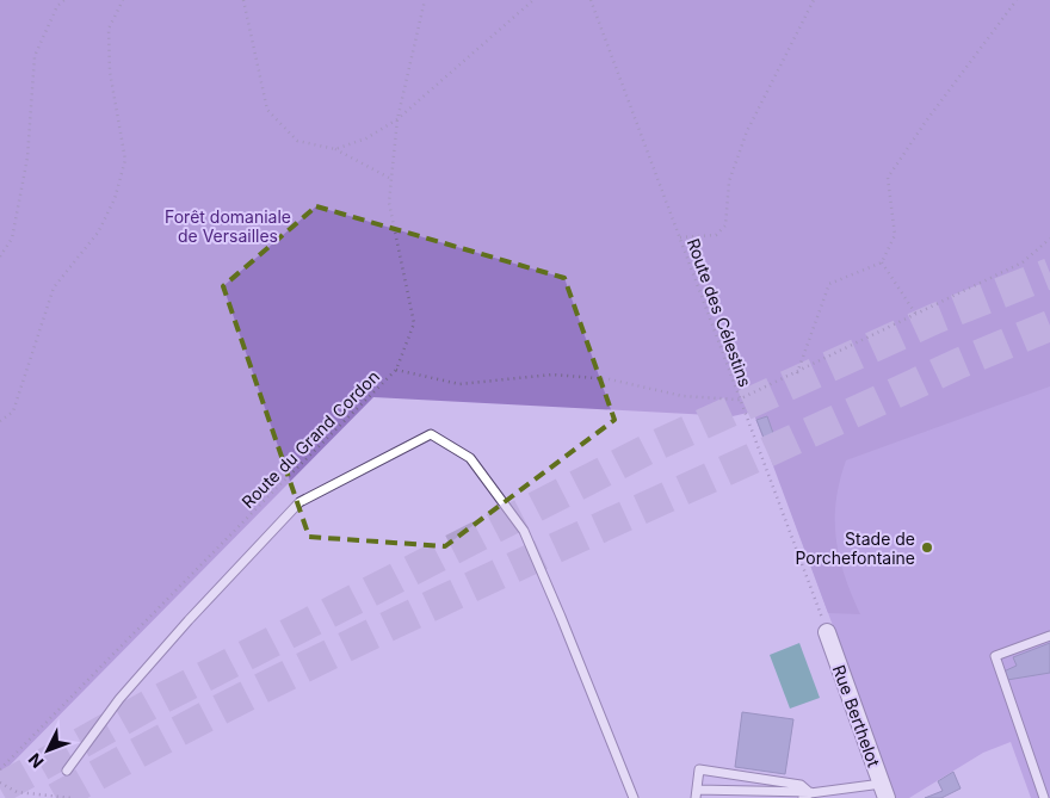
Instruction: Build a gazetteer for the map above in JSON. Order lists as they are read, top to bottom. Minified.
{"streets":{"street":["Rue Berthelot"],"path":["Route des Célestins","Route du Grand Cordon"]},"crossings":[["Route des Célestins","Rue Berthelot"]],"parks":["Forêt domaniale de Versailles"],"places":["Stade de Porchefontaine"],"north":"bottom left"}
